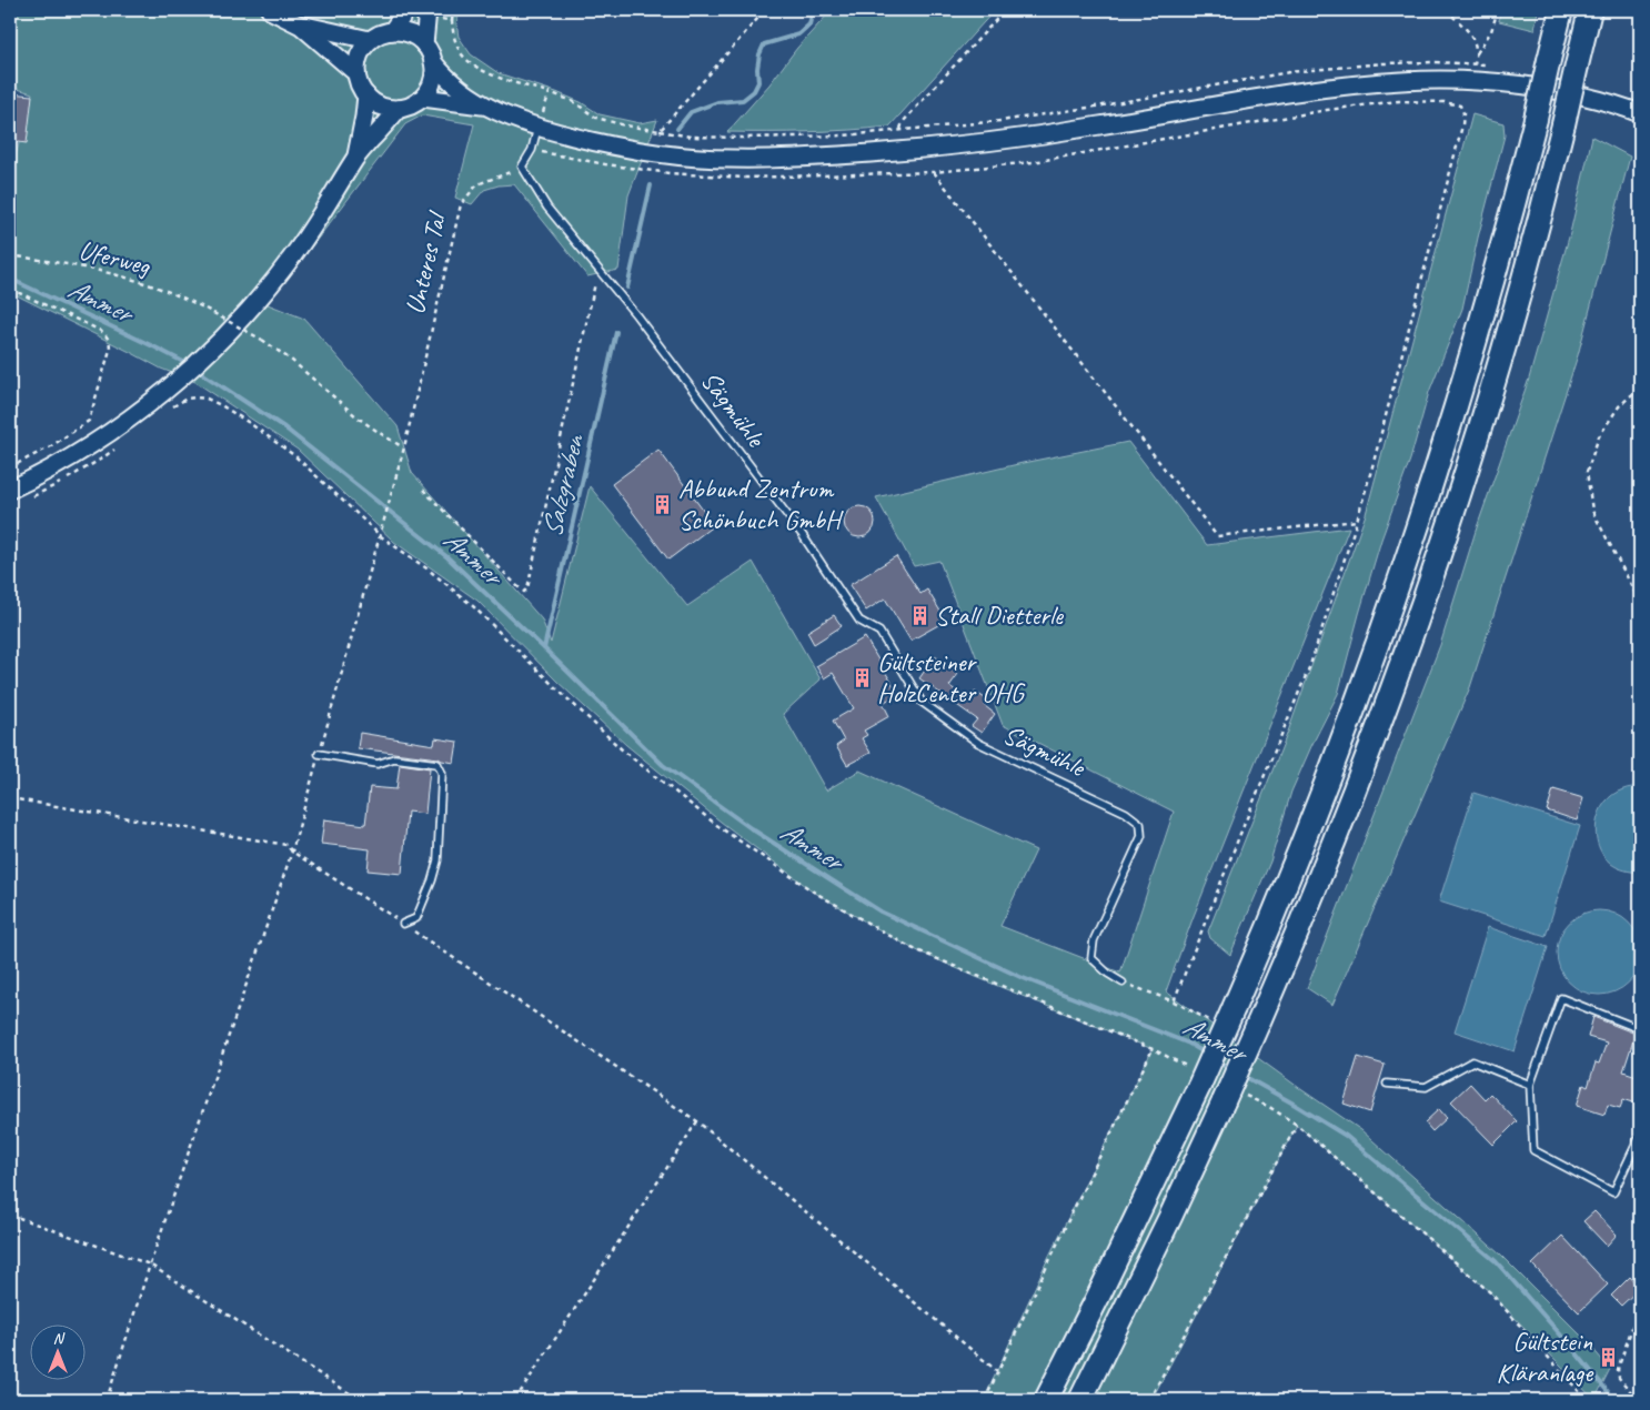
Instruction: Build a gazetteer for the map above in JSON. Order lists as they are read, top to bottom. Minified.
{"streets":{"lane":["Sägmühle"],"path":["Uferweg","Unteres Tal"]},"crossings":[["Uferweg","Unteres Tal"],["Unteres Tal","Sägmühle"]],"water":["Ammer","Salzgraben"],"places":{"building":["Abbund Zentrum Schönbuch GmbH","Stall Dietterle","Gültsteiner HolzCenter OHG","Gültstein Kläranlage"]},"north":"top"}
